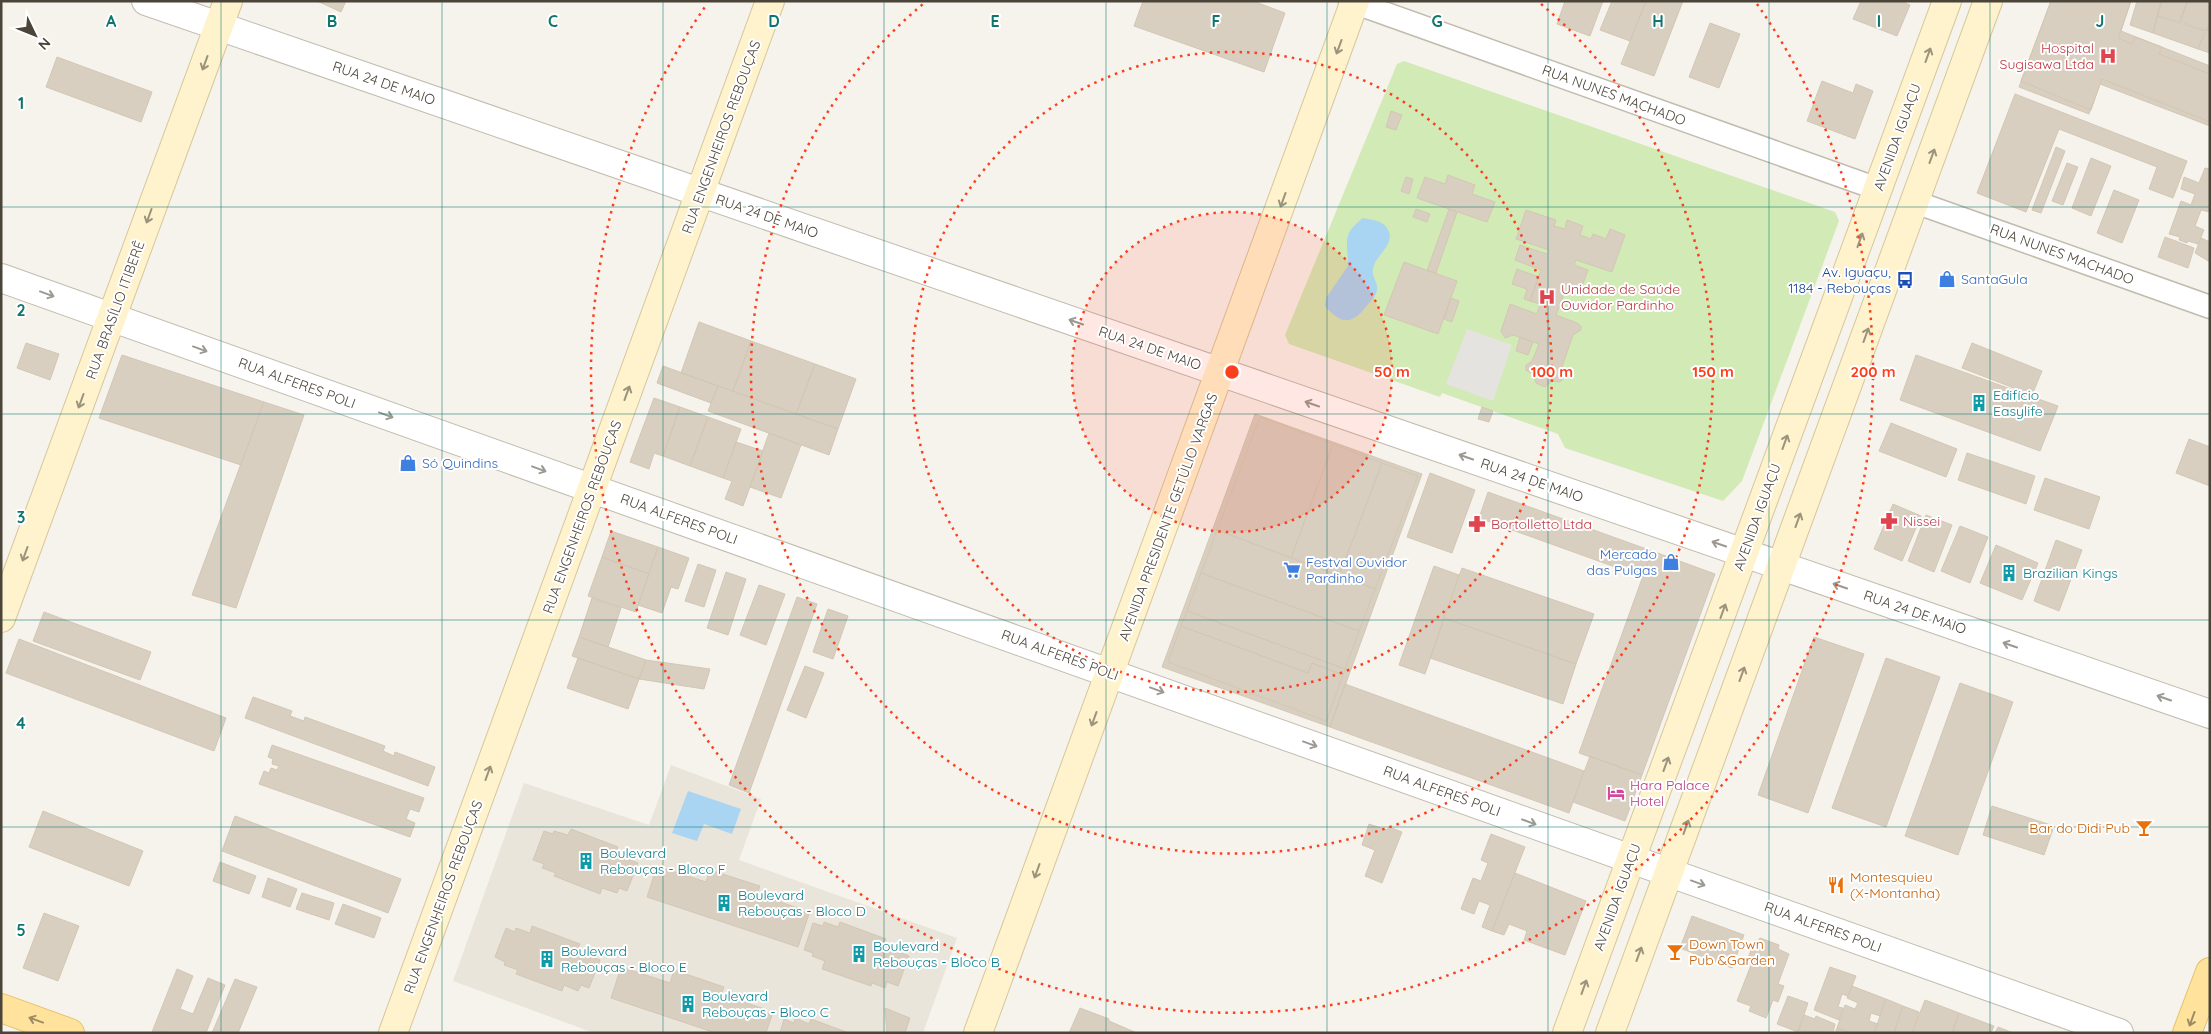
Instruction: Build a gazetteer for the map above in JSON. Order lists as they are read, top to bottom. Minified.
{"streets":{"main road":["RUA ENGENHEIROS REBOUÇAS","AVENIDA IGUAÇU","RUA BRASÍLIO ITIBERÊ","AVENIDA PRESIDENTE GETÚLIO VARGAS"],"street":["RUA 24 DE MAIO","RUA NUNES MACHADO","RUA ALFERES POLI"]},"crossings":[["RUA 24 DE MAIO","RUA ENGENHEIROS REBOUÇAS"],["RUA 24 DE MAIO","AVENIDA IGUAÇU"],["RUA 24 DE MAIO","RUA BRASÍLIO ITIBERÊ"],["RUA 24 DE MAIO","AVENIDA PRESIDENTE GETÚLIO VARGAS"],["RUA NUNES MACHADO","AVENIDA IGUAÇU"],["RUA NUNES MACHADO","AVENIDA PRESIDENTE GETÚLIO VARGAS"],["RUA ENGENHEIROS REBOUÇAS","RUA ALFERES POLI"],["AVENIDA IGUAÇU","RUA ALFERES POLI"],["RUA BRASÍLIO ITIBERÊ","RUA ALFERES POLI"],["RUA ALFERES POLI","AVENIDA PRESIDENTE GETÚLIO VARGAS"]],"one_way":["RUA 24 DE MAIO","RUA ENGENHEIROS REBOUÇAS","RUA BRASÍLIO ITIBERÊ","RUA ALFERES POLI","AVENIDA PRESIDENTE GETÚLIO VARGAS"],"places":{"hospital":["Hospital Sugisawa Ltda","Unidade de Saúde Ouvidor Pardinho"],"shop":["SantaGula","Só Quindins","Mercado das Pulgas"],"bus stop":["Av. Iguaçu, 1184 - Rebouças"],"building":["Edifício Easylife","Brazilian Kings","Boulevard Rebouças - Bloco F","Boulevard Rebouças - Bloco D","Boulevard Rebouças - Bloco B","Boulevard Rebouças - Bloco E","Boulevard Rebouças - Bloco C"],"pharmacy":["Nissei","Bortolletto Ltda"],"supermarket":["Festval Ouvidor Pardinho"],"hotel":["Hara Palace Hotel"],"bar":["Bar do Didi Pub","Down Town Pub &Garden"],"restaurant":["Montesquieu (X-Montanha)"]},"north":"bottom right","grid":{"columns":["A","B","C","D","E","F","G","H","I","J"],"rows":["1","2","3","4","5"]},"rings":["50 m","100 m","150 m","200 m"]}
